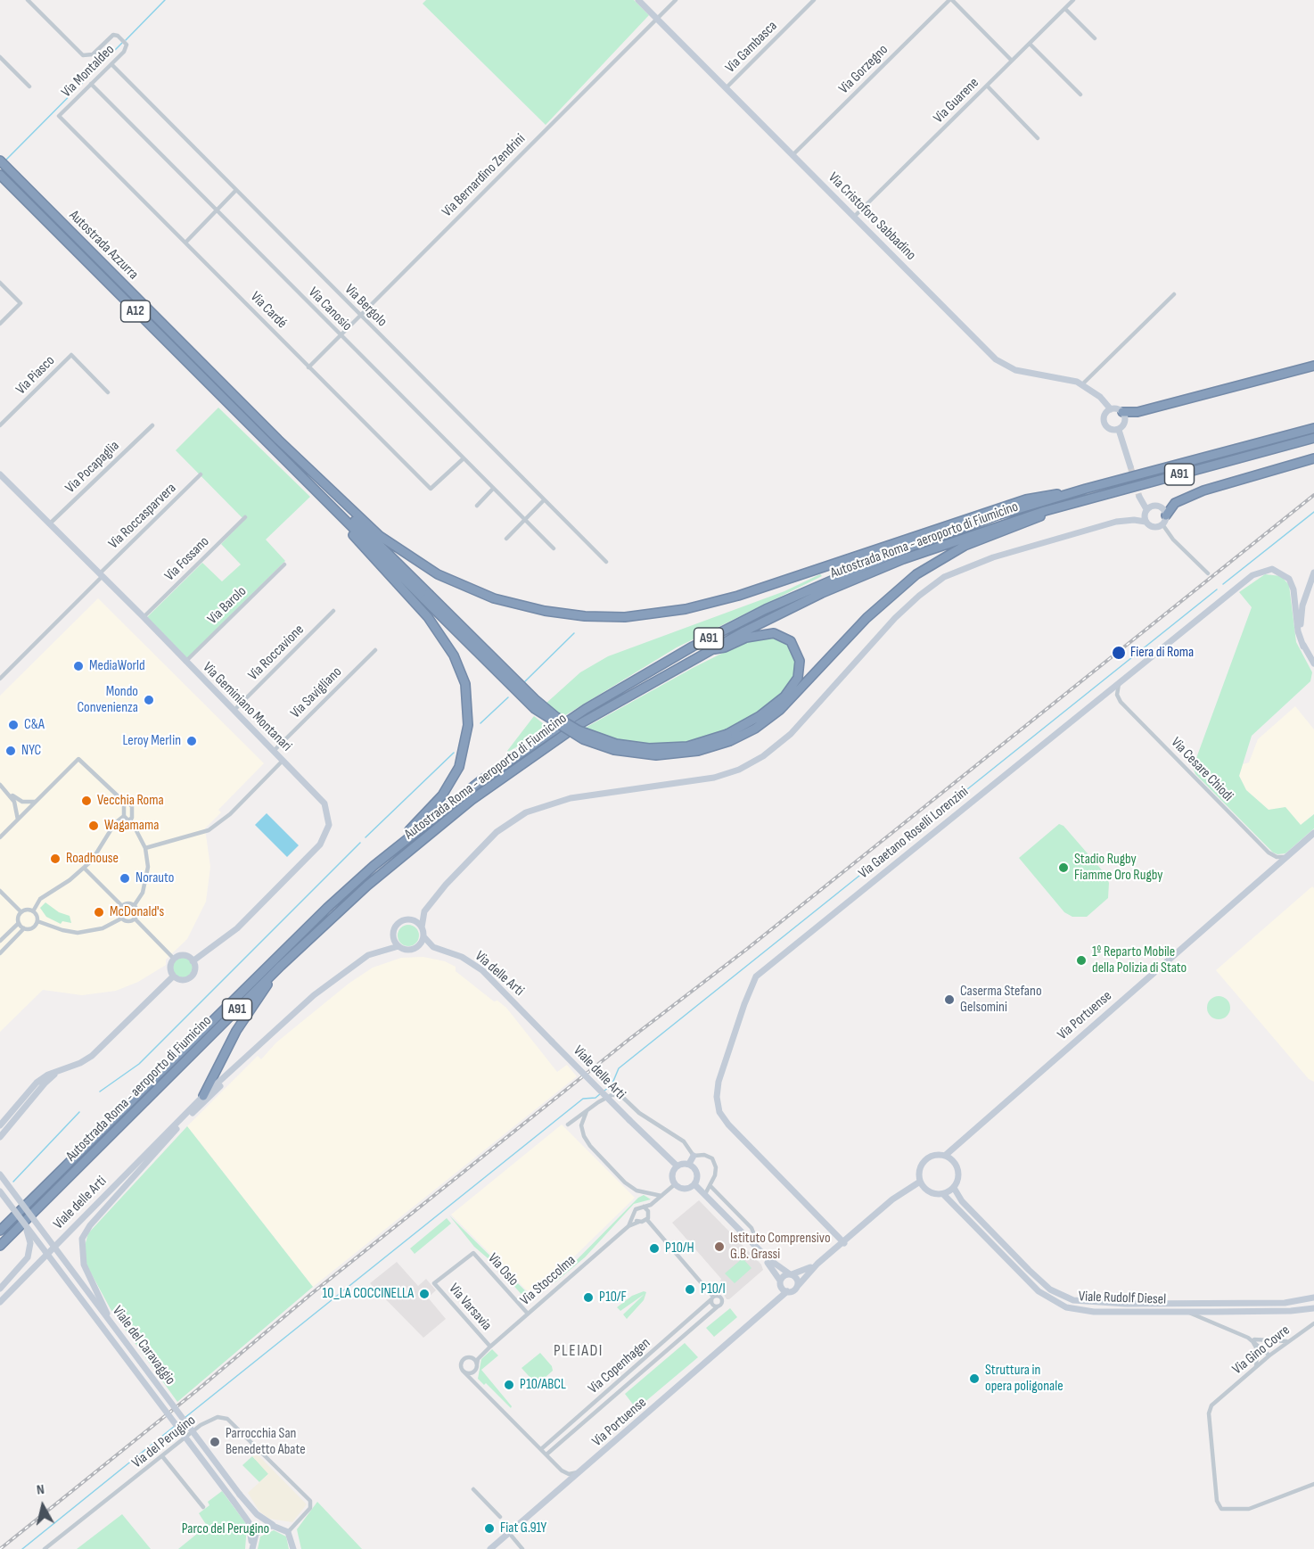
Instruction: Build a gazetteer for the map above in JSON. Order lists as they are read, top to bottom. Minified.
{"streets":{"highway":["Autostrada Azzurra","A12","A91","Autostrada Roma - aeroporto di Fiumicino"],"street":["Via Gambasca","Via Gorzegno","Via Montaldeo","Via Guarene","Via Bernardino Zendrini","Via Cristoforo Sabbadino","Via Bergolo","Via Canosio","Via Cardé","Via Piasco","Via Pocapaglia","Via Roccasparvera","Via Fossano","Via Barolo","Via Roccavione","Via Savigliano","Via Geminiano Montanari","Via Cesare Chiodi","Via Gaetano Roselli Lorenzini","Via delle Arti","Via Portuense","Viale delle Arti","Via Oslo","Via Stoccolma","Viale Rudolf Diesel","Via Varsavia","Viale del Caravaggio","Via Gino Covre","Via Copenhagen","Via del Perugino"]},"crossings":[["Via Gambasca","Via Cristoforo Sabbadino"],["Via Gorzegno","Via Cristoforo Sabbadino"],["Via Montaldeo","Via Bergolo"],["Via Montaldeo","Via Canosio"],["Via Montaldeo","Via Cardé"],["Via Guarene","Via Cristoforo Sabbadino"],["Via Bernardino Zendrini","Via Cristoforo Sabbadino"],["Via Bernardino Zendrini","Via Bergolo"],["Via Bernardino Zendrini","Via Canosio"],["Via Bernardino Zendrini","Via Cardé"],["Via Canosio","Via Cardé"],["Via Pocapaglia","Via Geminiano Montanari"],["Via Roccasparvera","Via Geminiano Montanari"],["Via Fossano","Via Geminiano Montanari"],["Via Barolo","Via Geminiano Montanari"],["Via Roccavione","Via Geminiano Montanari"],["Via Savigliano","Via Geminiano Montanari"],["Via Cesare Chiodi","Via Gaetano Roselli Lorenzini"],["Via Cesare Chiodi","Via Portuense"],["Via delle Arti","Viale delle Arti"],["Via Portuense","Viale Rudolf Diesel"],["Viale delle Arti","Viale del Caravaggio"],["Via Oslo","Via Stoccolma"],["Via Oslo","Via Varsavia"],["Via Stoccolma","Via Varsavia"],["Viale del Caravaggio","Via del Perugino"]],"districts":["PLEIADI"],"parks":["Parco del Perugino"],"places":["Fiera di Roma","MediaWorld","Mondo Convenienza","C&A","Leroy Merlin","NYC","Vecchia Roma","Wagamama","Roadhouse","Stadio Rugby Fiamme Oro Rugby","Norauto","McDonald's","1º Reparto Mobile della Polizia di Stato","Caserma Stefano Gelsomini","Istituto Comprensivo G.B. Grassi","P10/H","P10/I","10_LA COCCINELLA","P10/F","Struttura in opera poligonale","P10/ABCL","Parrocchia San Benedetto Abate","Fiat G.91Y"],"north":"top"}
